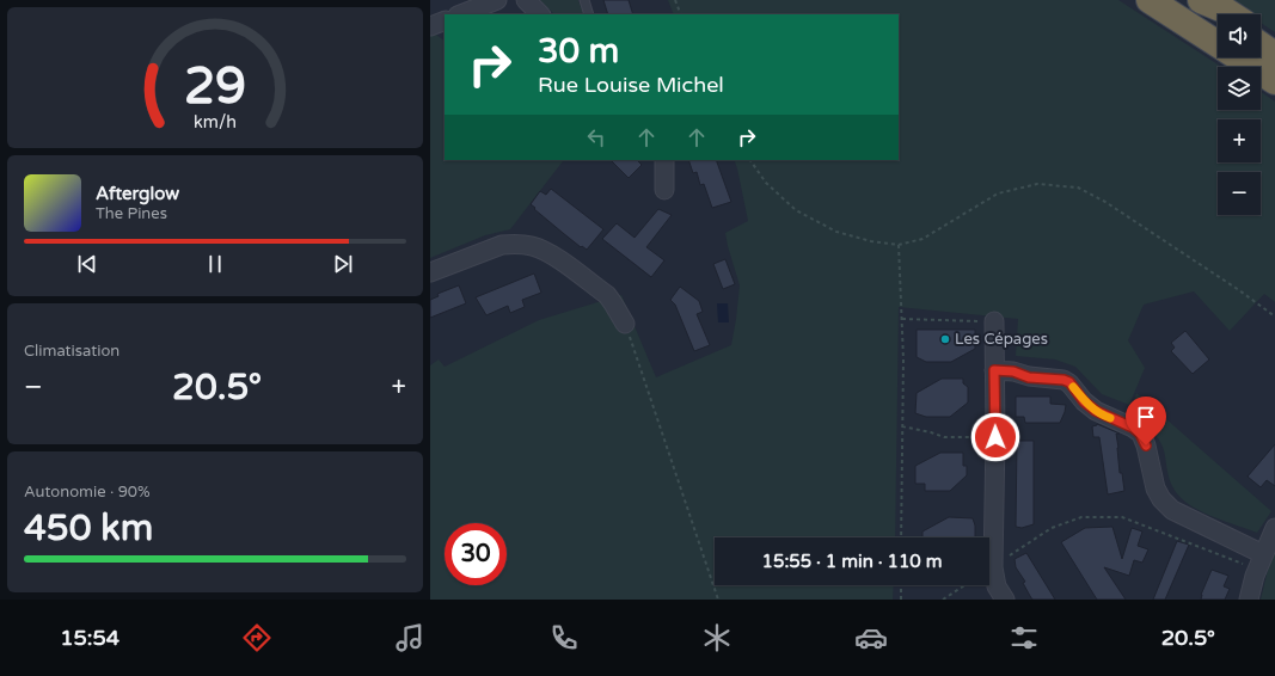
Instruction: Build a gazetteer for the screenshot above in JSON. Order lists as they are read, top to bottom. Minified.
{"places":["Les Cépages"],"page":{"map_buttons":["+","−"],"turn":["30 m","Rue Louise Michel"],"song":["Afterglow","The Pines"],"tile":["Climatisation",["Autonomie · 90%","450 km"]],"heat":["−","20.5°","+"],"limit":"30","trip":"15:55 · 1 min · 110 m","tabs":["15:54","20.5°"],"gauge":["29","km/h"]}}
